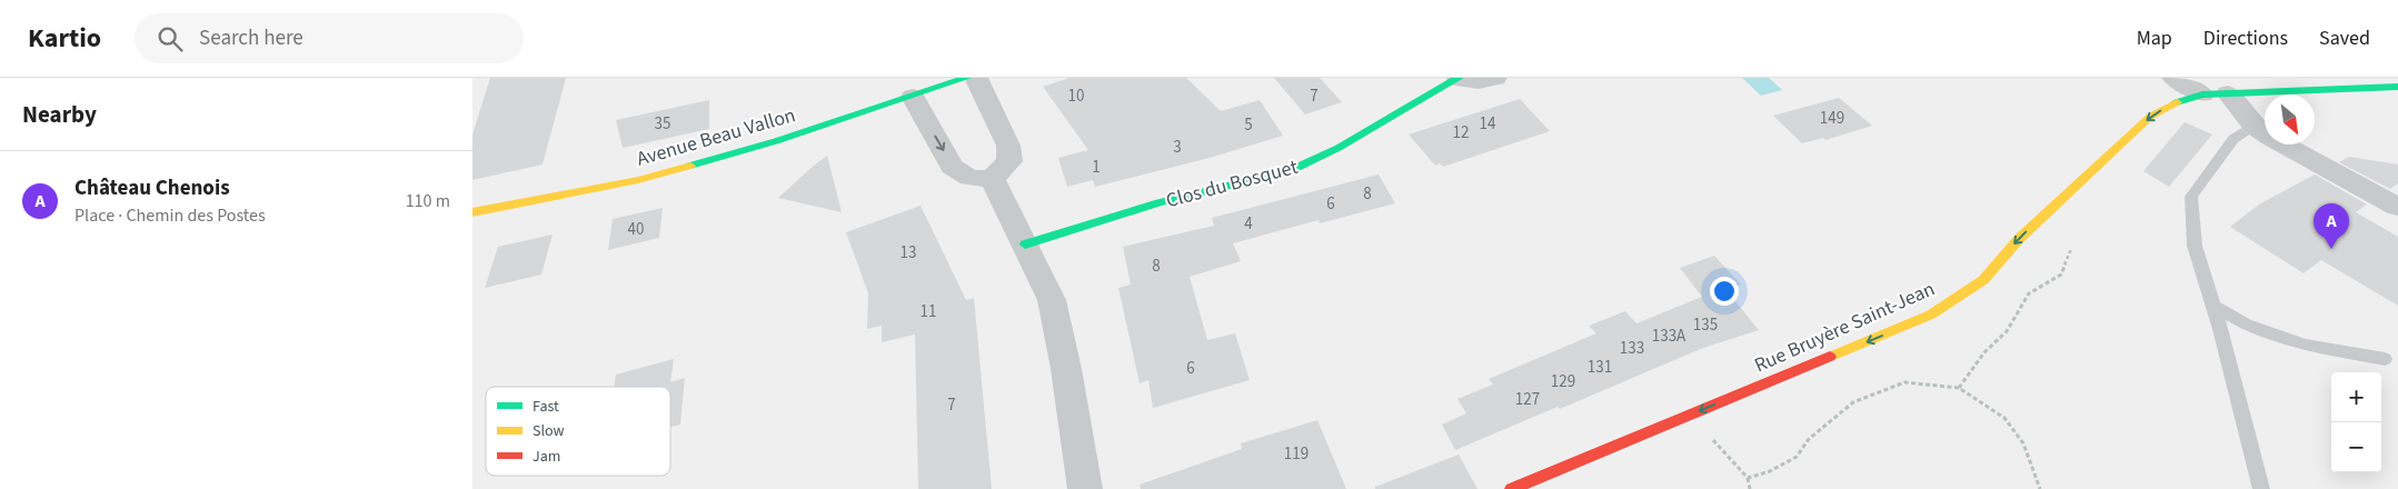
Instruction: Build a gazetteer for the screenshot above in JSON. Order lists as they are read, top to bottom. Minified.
{"streets":{"street":["Avenue Beau Vallon","Clos du Bosquet","Rue Bruyère Saint-Jean"]},"one_way":["Rue Bruyère Saint-Jean"],"house_numbers":["10","7","149","35","14","5","12","3","1","8","6","4","40","13","8","11","135","133A","133","131","6","129","127","7","119"],"legend":["Fast","Slow","Jam"],"north":"bottom right","page":{"header":"Kartio","search":"Search here","nav":["Map","Directions","Saved"],"heading":"Nearby","list":[{"mark":"A","name":"Château Chenois","note":"Place · Chemin des Postes","value":"110 m"}],"pins":"A","map_buttons":["+","−"]}}
